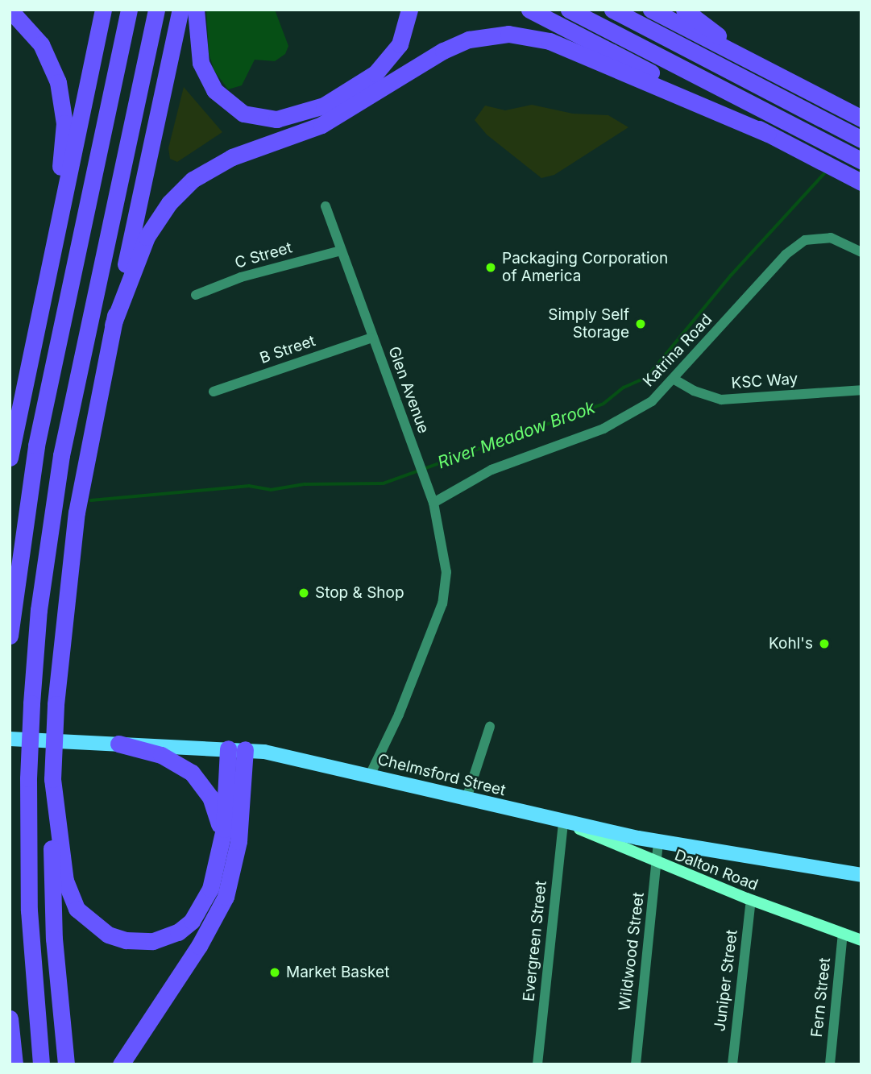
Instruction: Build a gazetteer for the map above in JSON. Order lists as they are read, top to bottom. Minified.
{"streets":{"main road":["Chelmsford Street"],"street":["C Street","B Street","Katrina Road","KSC Way","Glen Avenue","Dalton Road","Evergreen Street","Wildwood Street","Juniper Street","Fern Street"]},"crossings":[["C Street","Glen Avenue"],["B Street","Glen Avenue"],["Katrina Road","KSC Way"],["Katrina Road","Glen Avenue"],["Glen Avenue","Chelmsford Street"],["Chelmsford Street","Dalton Road"],["Chelmsford Street","Evergreen Street"],["Chelmsford Street","Wildwood Street"],["Dalton Road","Evergreen Street"],["Dalton Road","Wildwood Street"],["Dalton Road","Juniper Street"],["Dalton Road","Fern Street"]],"water":["River Meadow Brook"],"places":["Packaging Corporation of America","Simply Self Storage","Stop & Shop","Kohl's","Market Basket"]}
